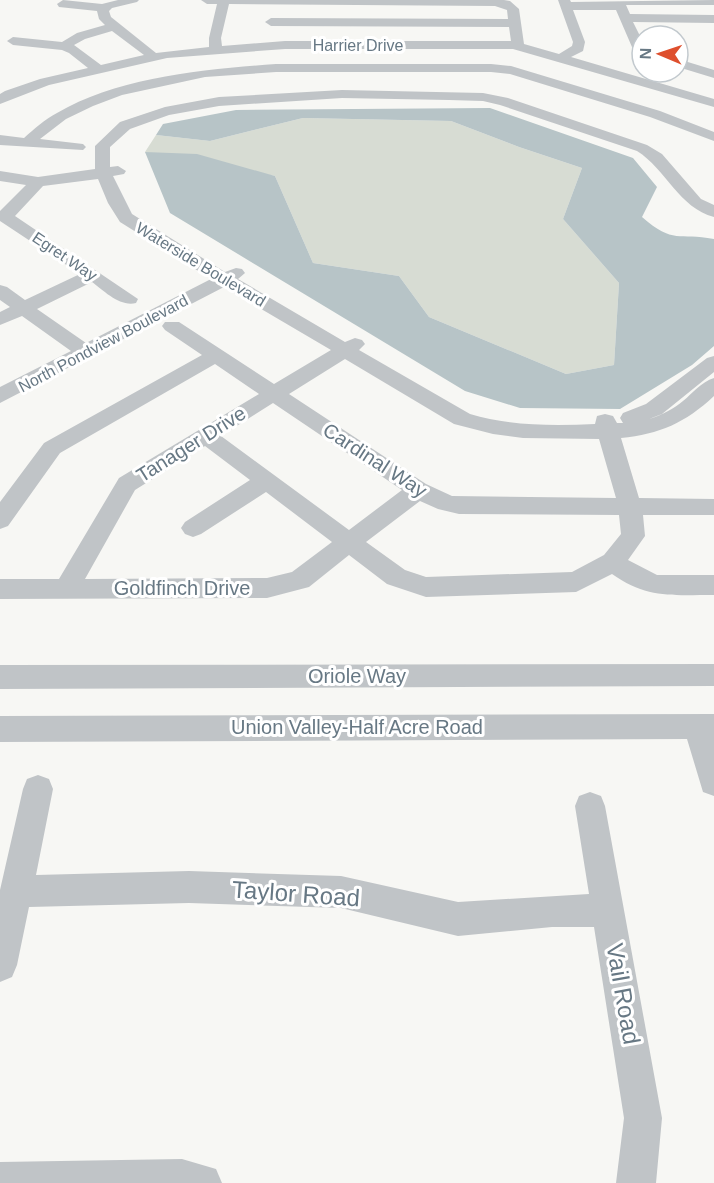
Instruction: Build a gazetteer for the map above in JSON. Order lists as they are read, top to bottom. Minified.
{"streets":{"street":["Harrier Drive","Egret Way","Waterside Boulevard","North Pondview Boulevard","Tanager Drive","Cardinal Way","Goldfinch Drive","Oriole Way","Union Valley-Half Acre Road","Taylor Road","Vail Road"]},"crossings":[["Waterside Boulevard","North Pondview Boulevard"],["Waterside Boulevard","Tanager Drive"],["Tanager Drive","Cardinal Way"],["Tanager Drive","Goldfinch Drive"],["Cardinal Way","Goldfinch Drive"],["Taylor Road","Vail Road"]],"north":"left"}
